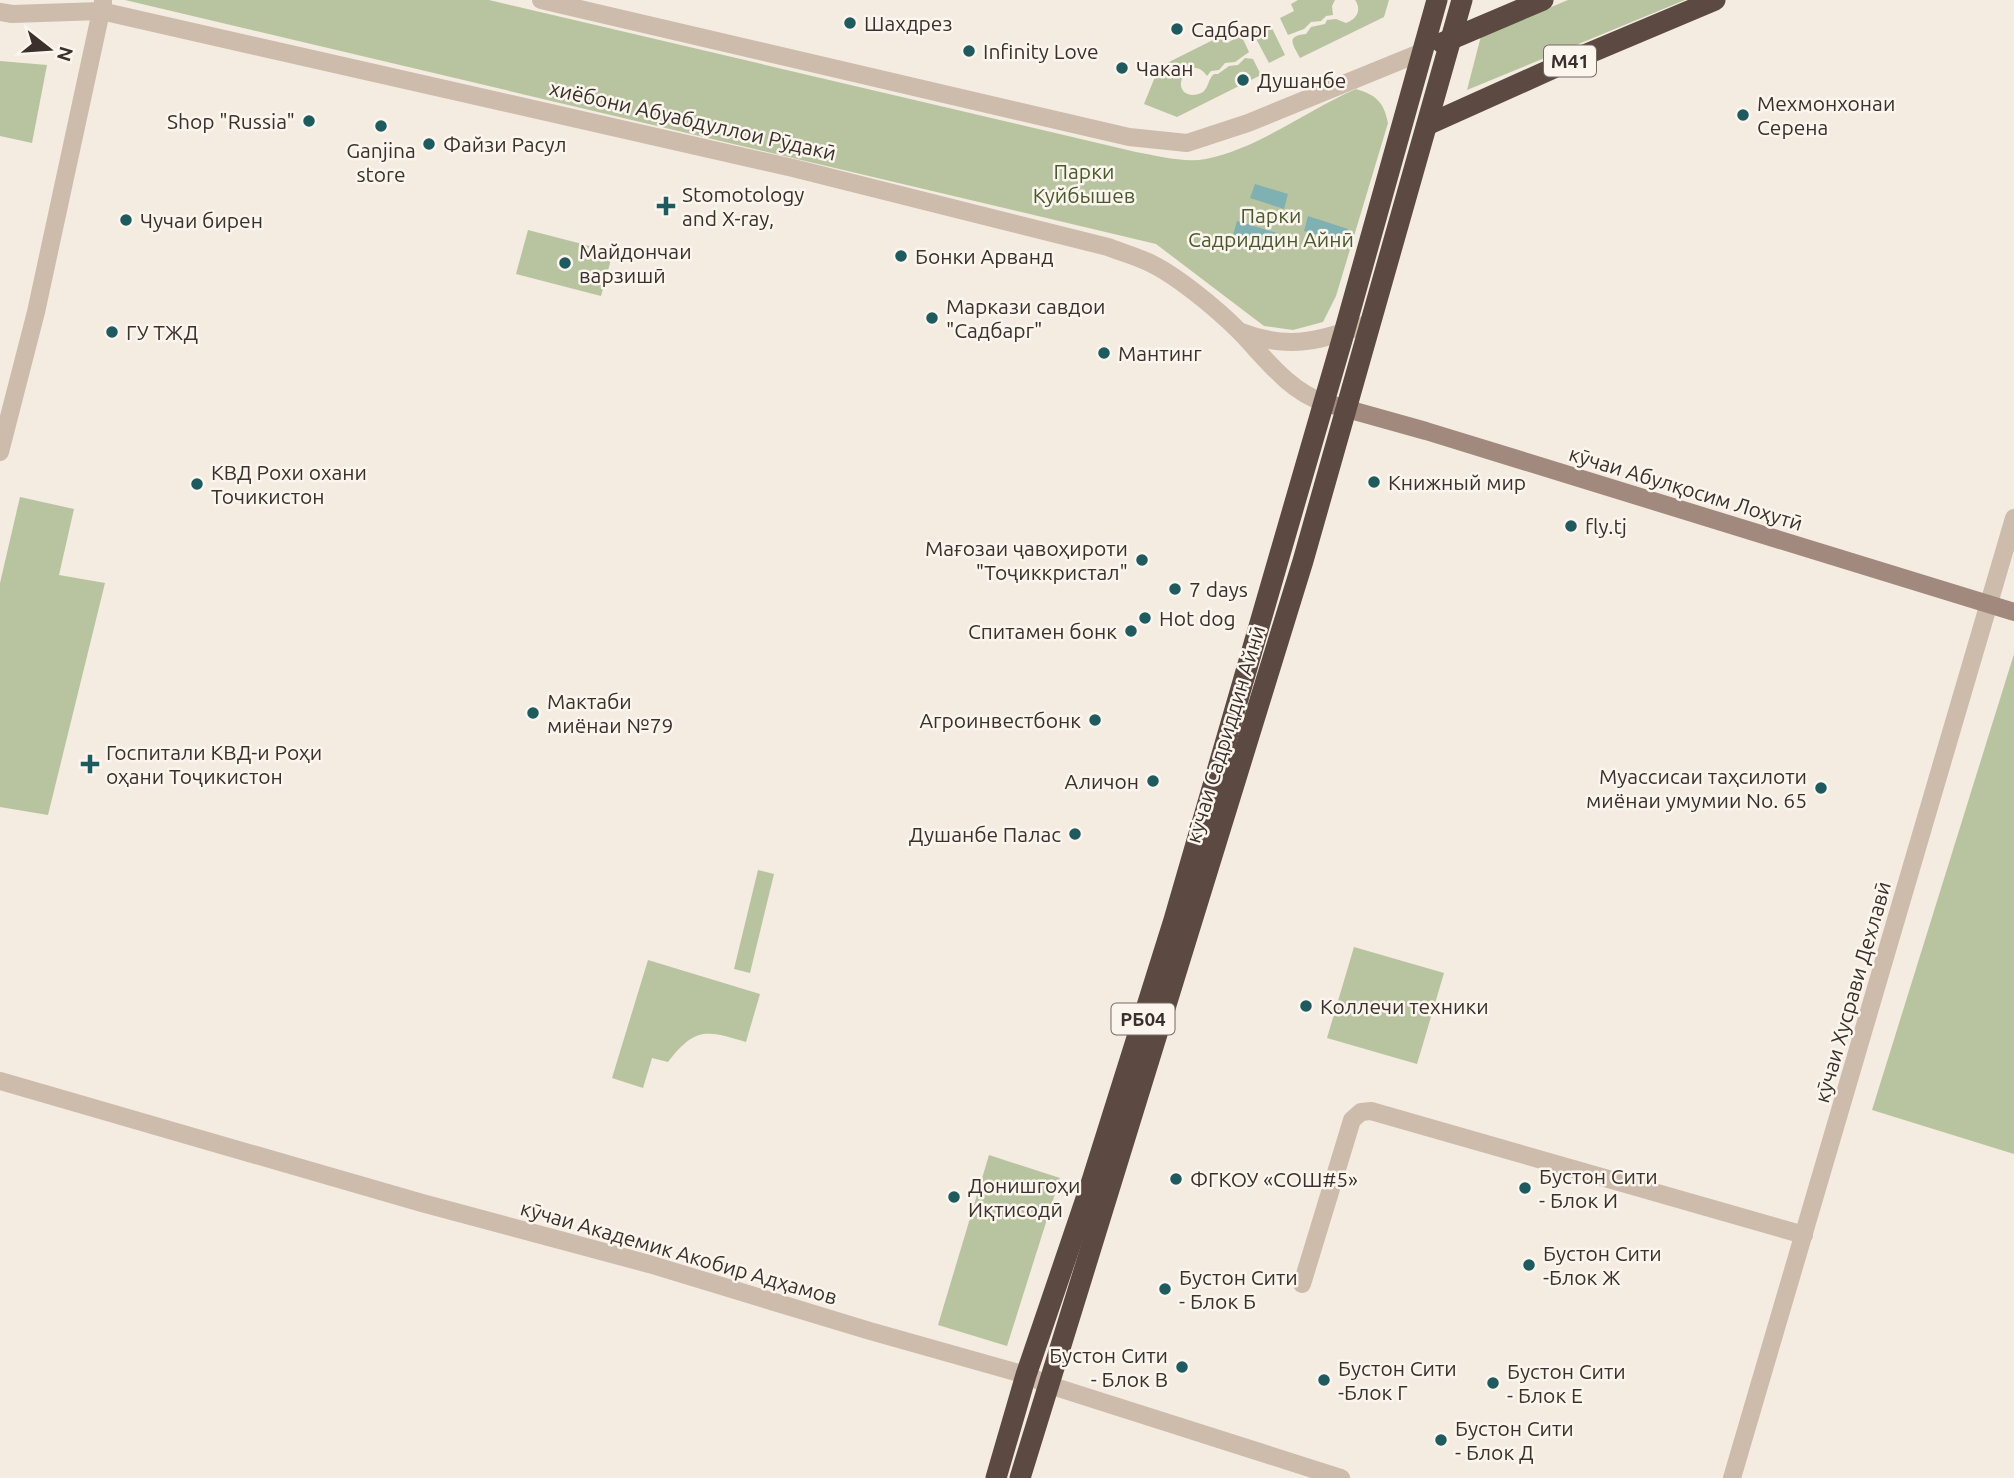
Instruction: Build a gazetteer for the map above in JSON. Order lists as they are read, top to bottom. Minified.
{"streets":{"highway":["M41","кӯчаи Садриддин Айнӣ","РБ04"],"street":["хиёбони Абуабдуллои Рӯдакӣ","кӯчаи Абулқосим Лоҳутӣ","кӯчаи Хусрави Дехлавӣ","кӯчаи Академик Акобир Адҳамов"]},"crossings":[["M41","кӯчаи Садриддин Айнӣ"],["хиёбони Абуабдуллои Рӯдакӣ","кӯчаи Абулқосим Лоҳутӣ"],["хиёбони Абуабдуллои Рӯдакӣ","кӯчаи Садриддин Айнӣ"],["кӯчаи Абулқосим Лоҳутӣ","кӯчаи Садриддин Айнӣ"],["кӯчаи Абулқосим Лоҳутӣ","кӯчаи Хусрави Дехлавӣ"],["кӯчаи Садриддин Айнӣ","кӯчаи Академик Акобир Адҳамов"]],"parks":["Парки Куйбышев","Парки Садриддин Айнӣ"],"places":{"other":["Шахдрез","Садбарг","Infinity Love","Чакан","Душанбе","Мехмонхонаи Серена","Shop \"Russia\"","Ganjina store","Файзи Расул","Чучаи бирен","Бонки Арванд","Майдончаи варзишӣ","Маркази савдои \"Садбарг\"","ГУ ТЖД","Мантинг","Книжный мир","КВД Рохи охани Точикистон","fly.tj","Мағозаи ҷавоҳироти \"Тоҷиккристал\"","7 days","Hot dog","Спитамен бонк","Мактаби миёнаи №79","Агроинвестбонк","Аличон","Муассисаи таҳсилоти миёнаи умумии No. 65","Душанбе Палас","Коллечи техники","ФГКОУ «СОШ#5»","Бустон Сити - Блок И","Донишгоҳи Иқтисодӣ","Бустон Сити -Блок Ж","Бустон Сити - Блок Б","Бустон Сити - Блок В","Бустон Сити -Блок Г","Бустон Сити - Блок Е","Бустон Сити - Блок Д"],"health":["Stomotology and X-ray,","Госпитали КВД-и Роҳи оҳани Тоҷикистон"]},"north":"right"}
